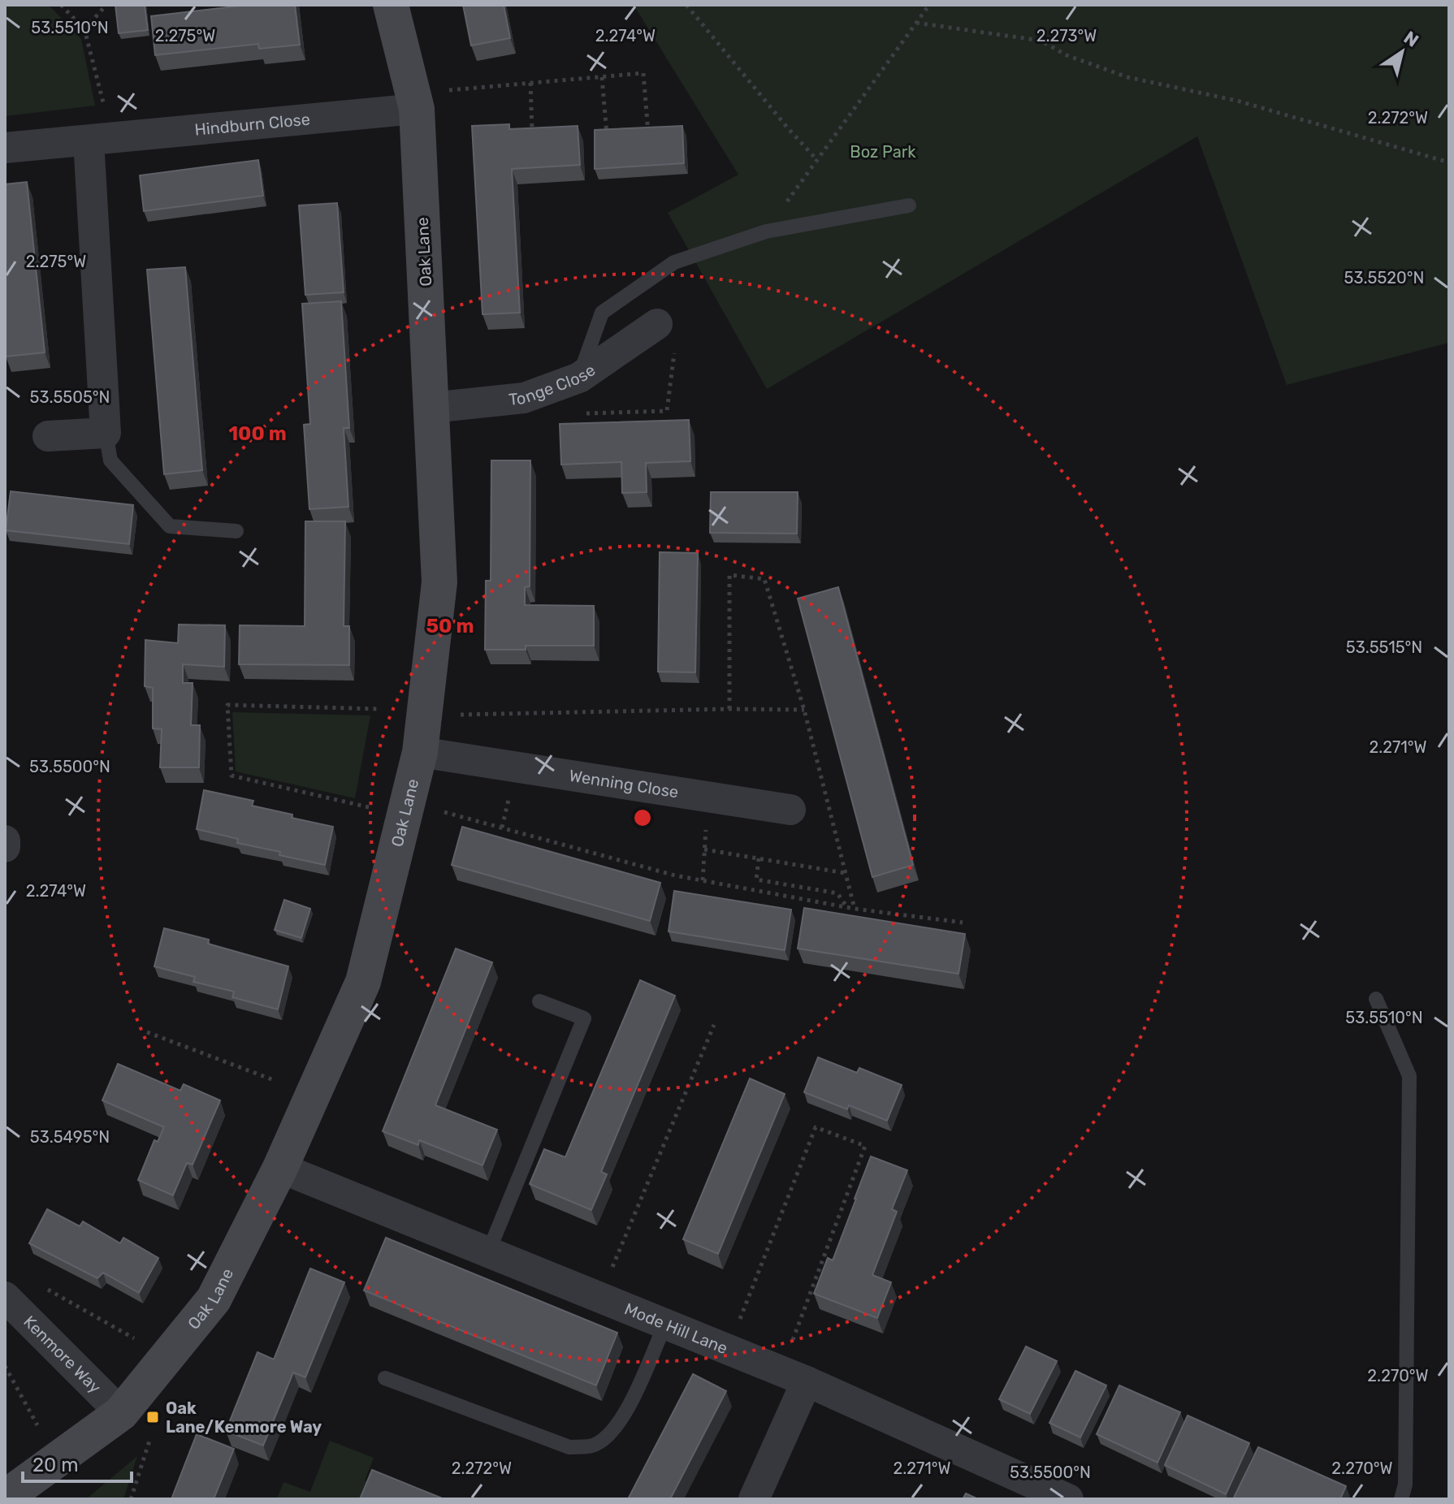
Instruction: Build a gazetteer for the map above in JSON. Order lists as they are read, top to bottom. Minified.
{"streets":{"street":["Hindburn Close","Oak Lane","Tonge Close","Wenning Close","Mode Hill Lane","Kenmore Way"]},"crossings":[["Hindburn Close","Oak Lane"],["Oak Lane","Tonge Close"],["Oak Lane","Wenning Close"],["Oak Lane","Mode Hill Lane"],["Oak Lane","Kenmore Way"]],"parks":["Boz Park"],"places":{"transit":["Oak Lane/Kenmore Way"]},"scale_bar":"20 m","north":"top right","coordinates":["53.5510°N","2.275°W","2.274°W","2.273°W","2.272°W","53.5520°N","53.5505°N","53.5515°N","2.271°W","53.5500°N","53.5495°N","2.270°W"],"rings":["100 m","50 m"]}
